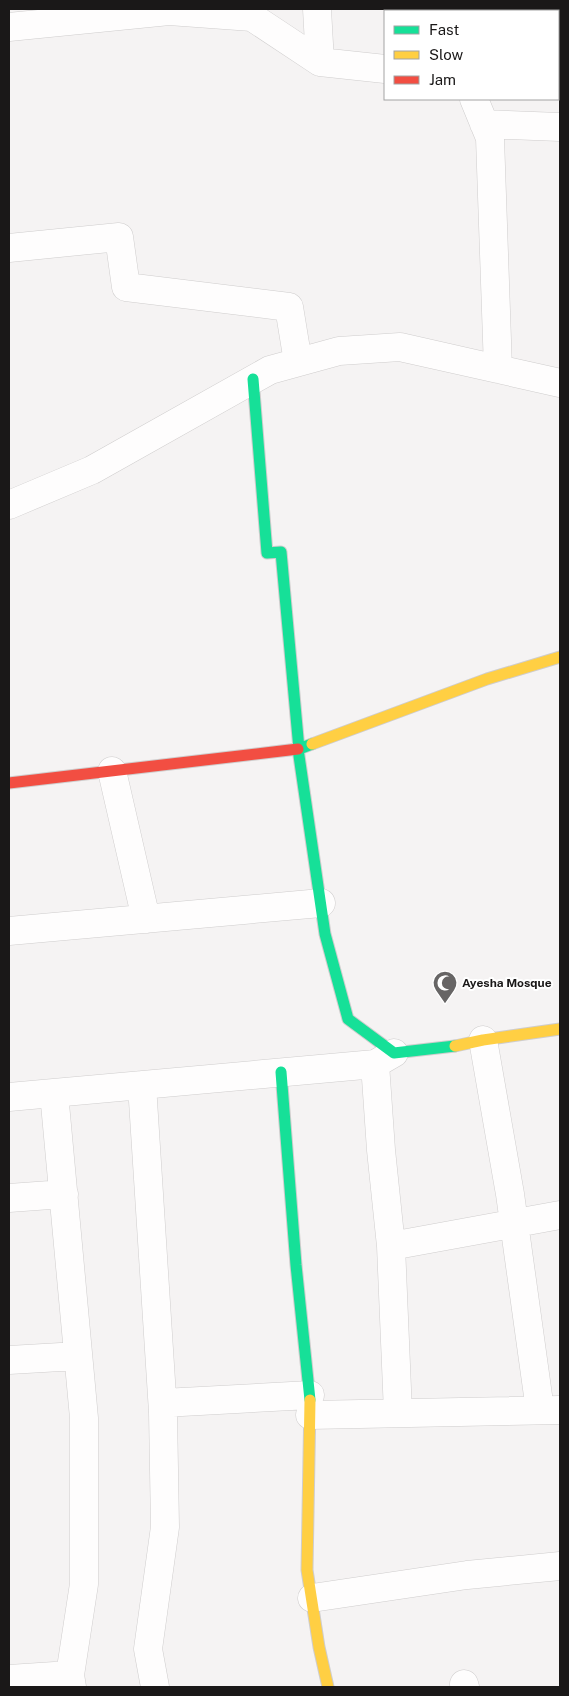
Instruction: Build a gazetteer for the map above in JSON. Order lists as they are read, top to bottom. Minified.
{"places":{"mosque":["Ayesha Mosque"]},"legend":["Fast","Slow","Jam"]}
